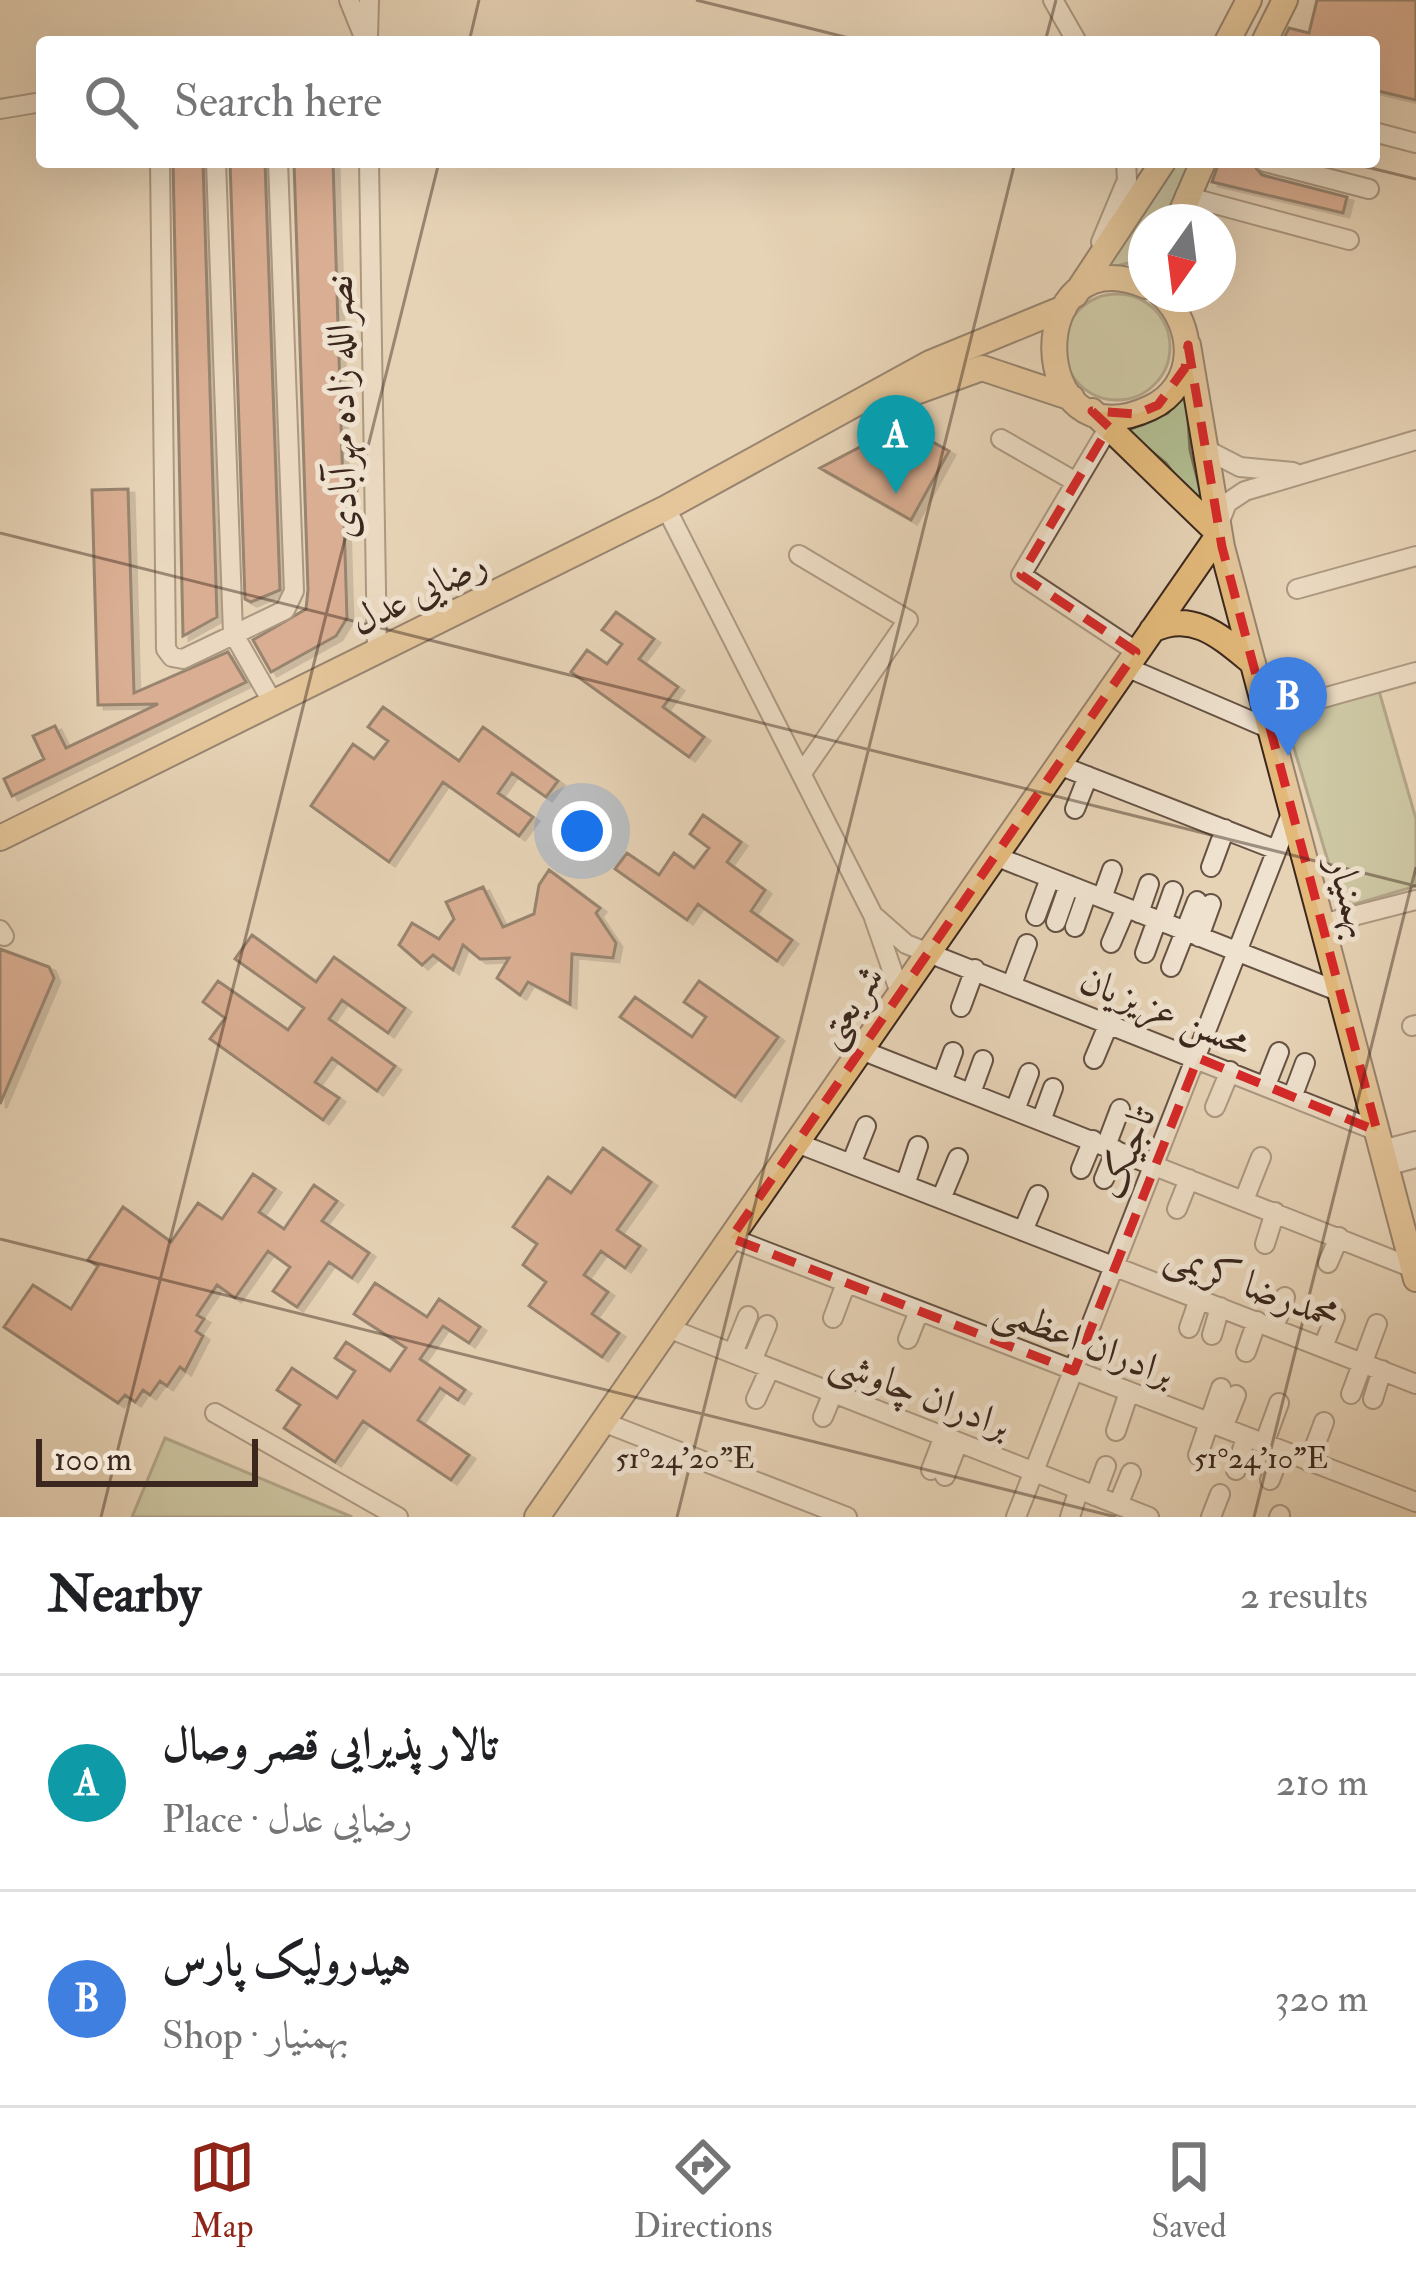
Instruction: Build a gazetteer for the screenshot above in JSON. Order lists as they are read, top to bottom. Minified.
{"streets":{"main road":["رضایی عدل","بهمنیار","شریعتی"],"street":["نصرالله زاده مهرآبادی","محسن عزیزیان","تاجیک","محمدرضا کریمی","برادران اعظمی","برادران چاوشی"]},"crossings":[["نصرالله زاده مهرآبادی","رضایی عدل"],["بهمنیار","شریعتی"],["بهمنیار","محسن عزیزیان"],["بهمنیار","تاجیک"],["شریعتی","محسن عزیزیان"],["شریعتی","محمدرضا کریمی"],["شریعتی","برادران اعظمی"],["شریعتی","برادران چاوشی"],["محسن عزیزیان","تاجیک"],["تاجیک","محمدرضا کریمی"],["تاجیک","برادران اعظمی"],["تاجیک","برادران چاوشی"]],"scale_bar":"100 m","north":"bottom","page":{"search":"Search here","pins":["A","B"],"scale":"100 m","heading":["Nearby","2 results"],"list":[{"mark":"A","name":"تالار پذیرایی قصر وصال","note":"Place · رضایی عدل","value":"210 m"},{"mark":"B","name":"هیدرولیک پارس","note":"Shop · بهمنیار","value":"320 m"}],"nav":["Map","Directions","Saved"]},"coordinates":["51°24'20\"E","51°24'10\"E"]}
